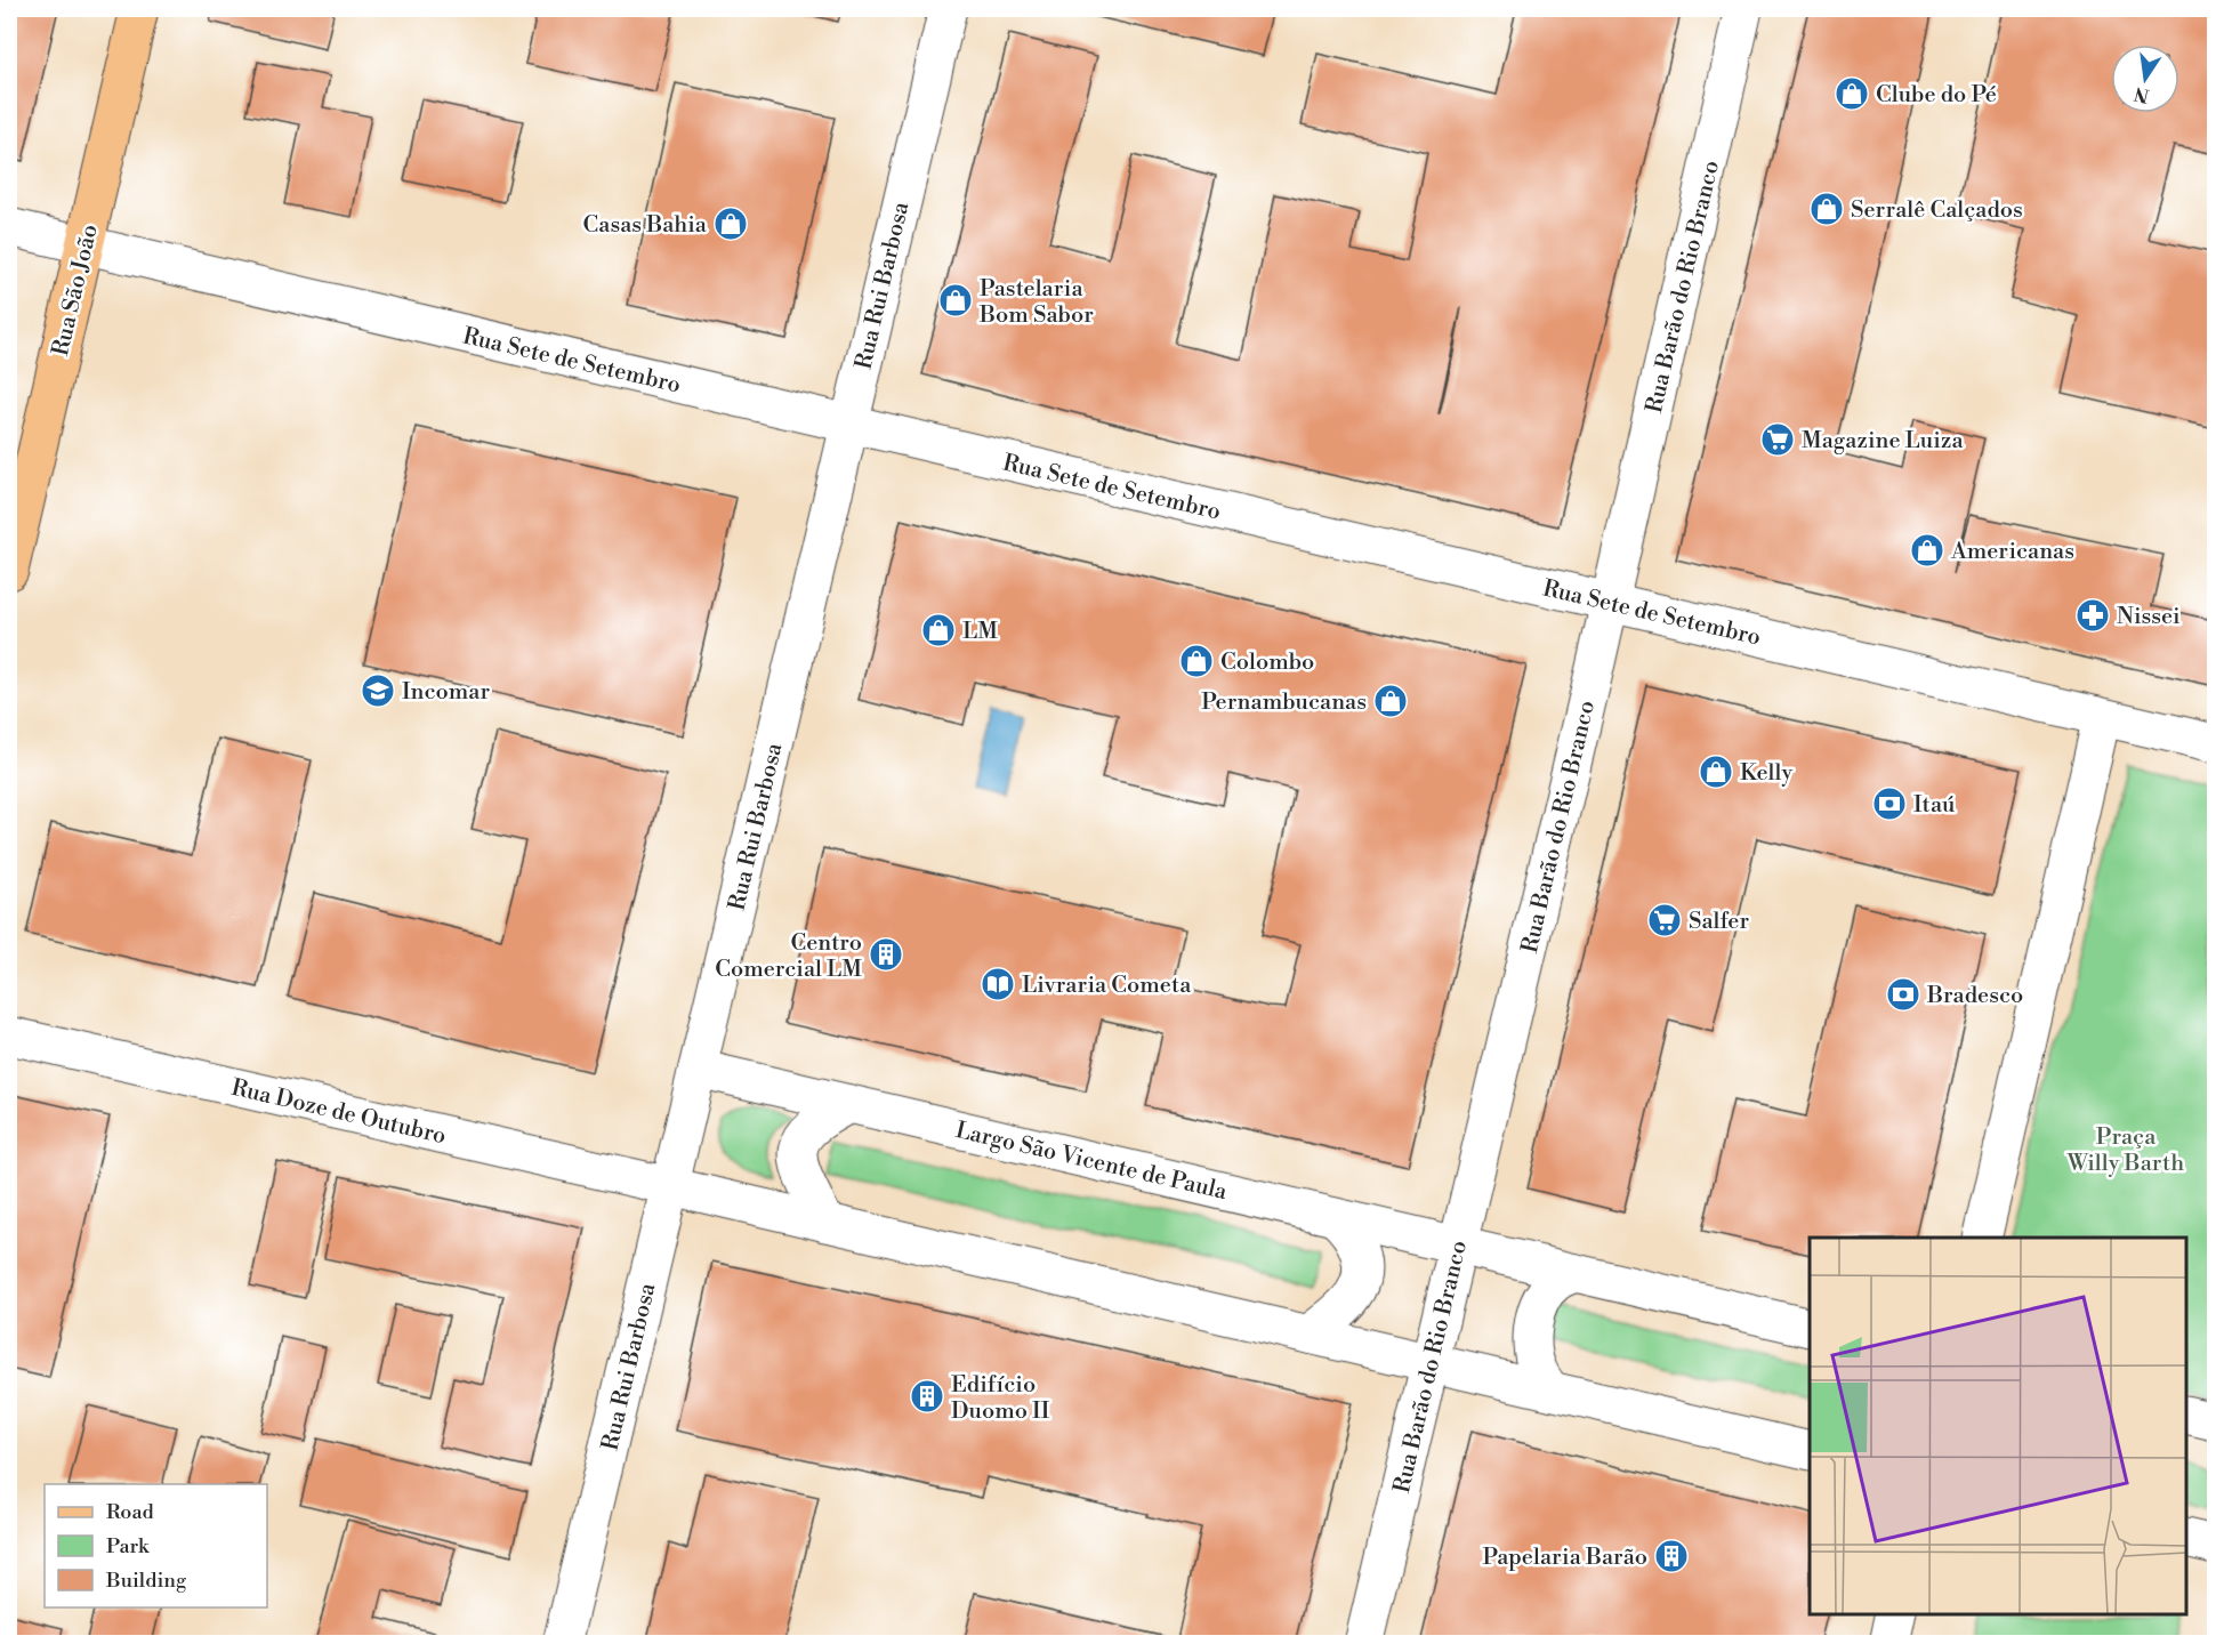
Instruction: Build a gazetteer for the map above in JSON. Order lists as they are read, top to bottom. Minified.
{"streets":{"main road":["Rua São João"],"street":["Rua Rui Barbosa","Rua Barão do Rio Branco","Rua Sete de Setembro","Rua Doze de Outubro","Largo São Vicente de Paula"]},"crossings":[["Rua Rui Barbosa","Rua Sete de Setembro"],["Rua Rui Barbosa","Rua Doze de Outubro"],["Rua Rui Barbosa","Largo São Vicente de Paula"],["Rua Barão do Rio Branco","Rua Sete de Setembro"],["Rua Barão do Rio Branco","Largo São Vicente de Paula"],["Rua São João","Rua Sete de Setembro"]],"parks":["Praça Willy Barth"],"places":{"shop":["Clube do Pé","Serralê Calçados","Casas Bahia","Pastelaria Bom Sabor","Americanas","LM","Colombo","Pernambucanas","Kelly"],"supermarket":["Magazine Luiza","Salfer"],"pharmacy":["Nissei"],"school or university":["Incomar"],"bank":["Itaú","Bradesco"],"building":["Centro Comercial LM","Edifício Duomo II","Papelaria Barão"],"library":["Livraria Cometa"]},"legend":["Road","Park","Building"],"north":"bottom"}
